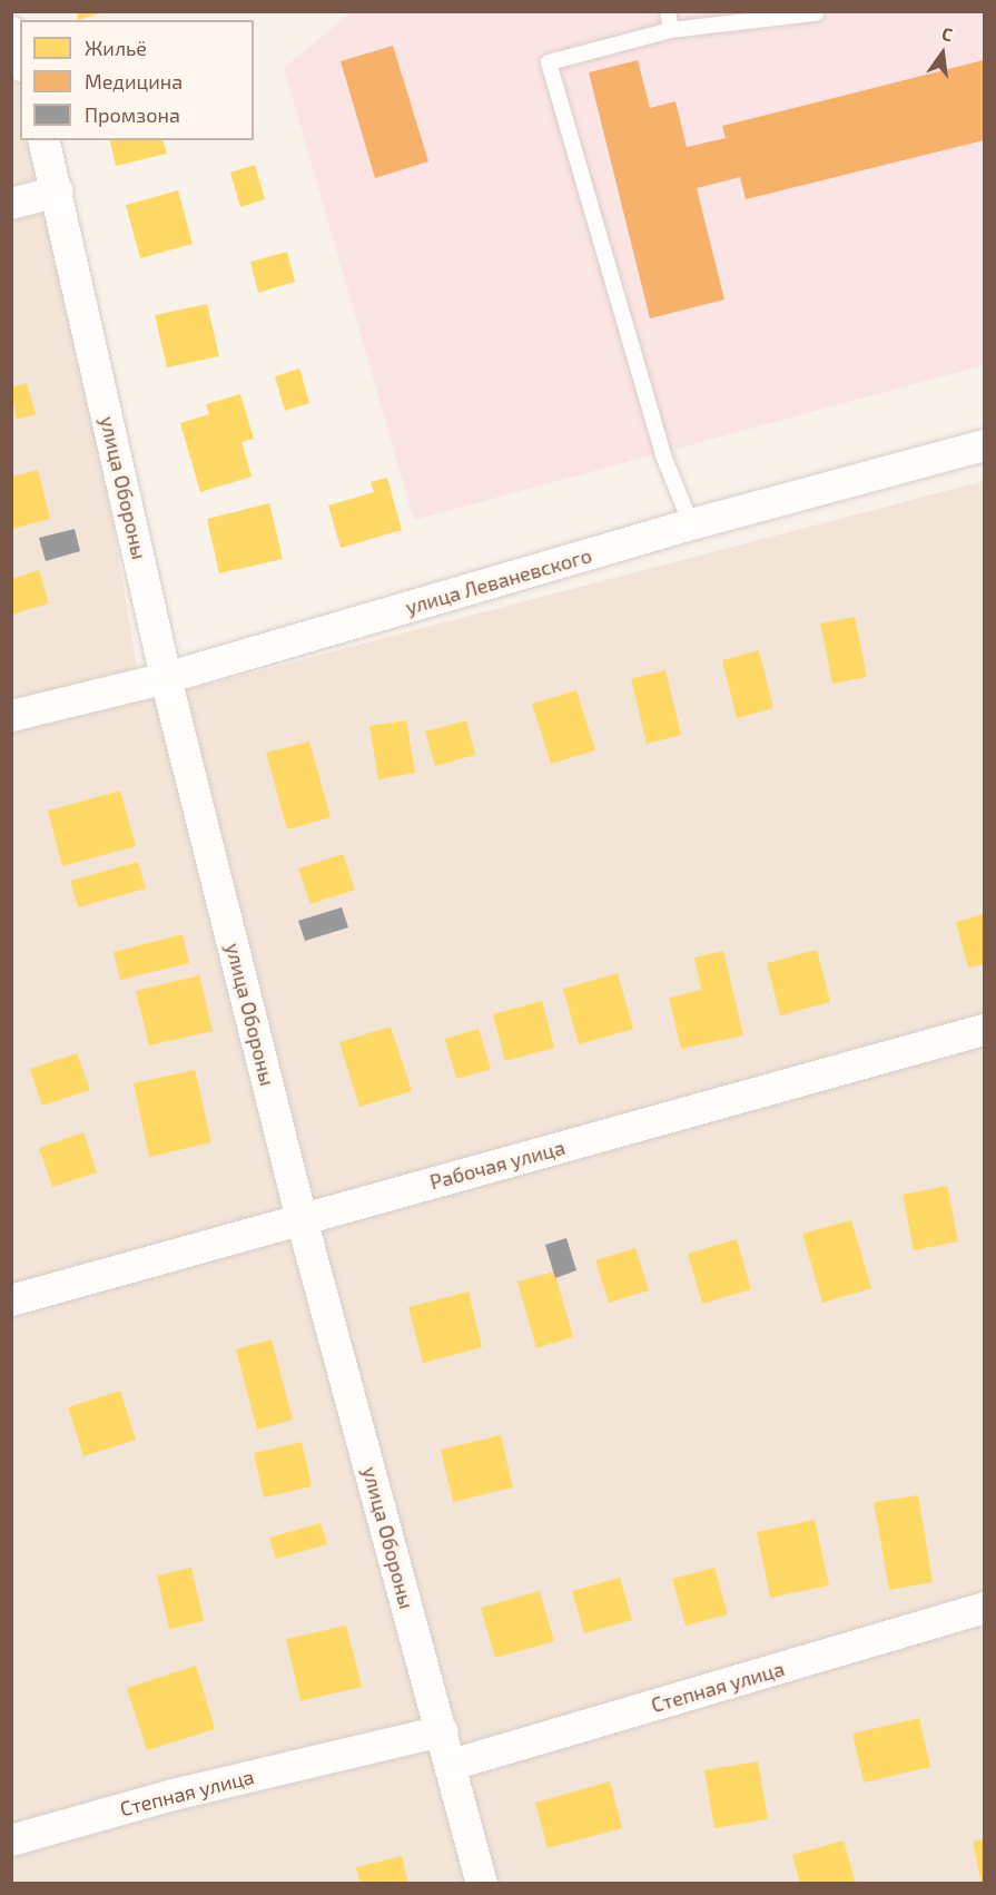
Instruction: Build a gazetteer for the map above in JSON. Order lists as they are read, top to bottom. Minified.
{"streets":{"street":["улица Обороны","улица Леваневского","Рабочая улица","Степная улица"]},"crossings":[["улица Обороны","улица Леваневского"],["улица Обороны","Рабочая улица"],["улица Обороны","Степная улица"]],"legend":["Жильё","Медицина","Промзона"],"north":"top"}
